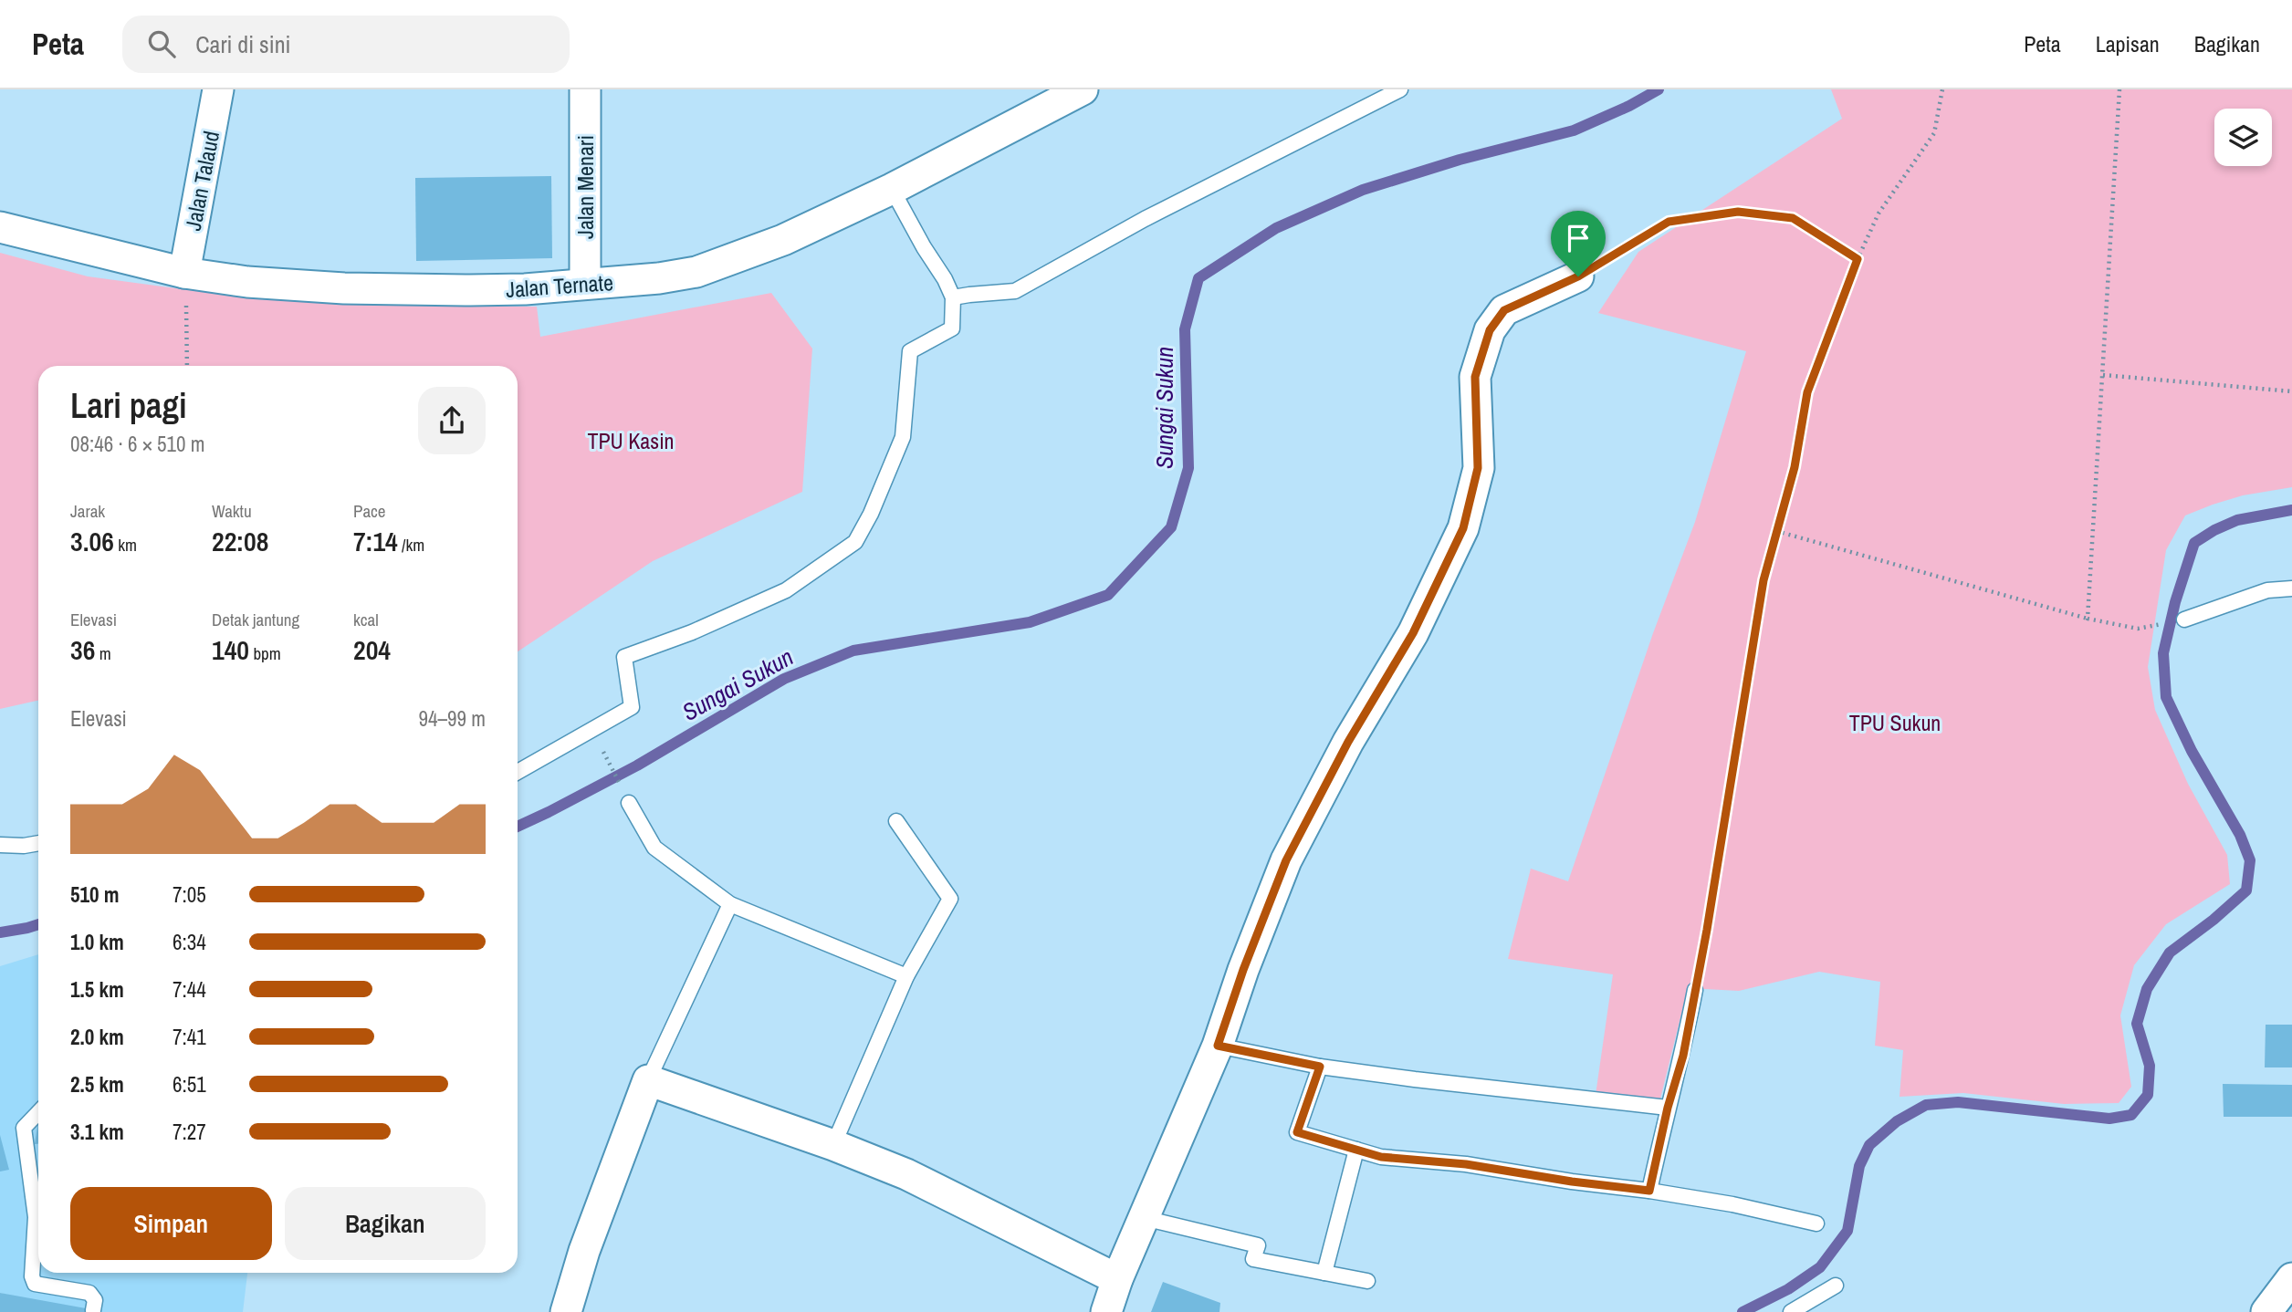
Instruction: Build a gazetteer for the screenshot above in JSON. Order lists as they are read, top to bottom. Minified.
{"streets":{"street":["Jalan Talaud","Jalan Menari","Jalan Ternate"]},"crossings":[["Jalan Talaud","Jalan Ternate"],["Jalan Menari","Jalan Ternate"]],"water":["Sungai Sukun"],"parks":["TPU Kasin","TPU Sukun"],"page":{"header":"Peta","search":"Cari di sini","nav":["Peta","Lapisan","Bagikan"],"heading":["Lari pagi","08:46 · 6 × 510 m"],"stats":[["Jarak","3.06 km"],["Waktu","22:08"],["Pace","7:14 /km"],["Elevasi","36 m"],["Detak jantung","140 bpm"],["kcal","204"]],"chart":["Elevasi","94–99 m"],"list":[{"name":"510 m","note":"7:05"},{"name":"1.0 km","note":"6:34"},{"name":"1.5 km","note":"7:44"},{"name":"2.0 km","note":"7:41"},{"name":"2.5 km","note":"6:51"},{"name":"3.1 km","note":"7:27"}],"buttons":["Simpan","Bagikan"]}}
